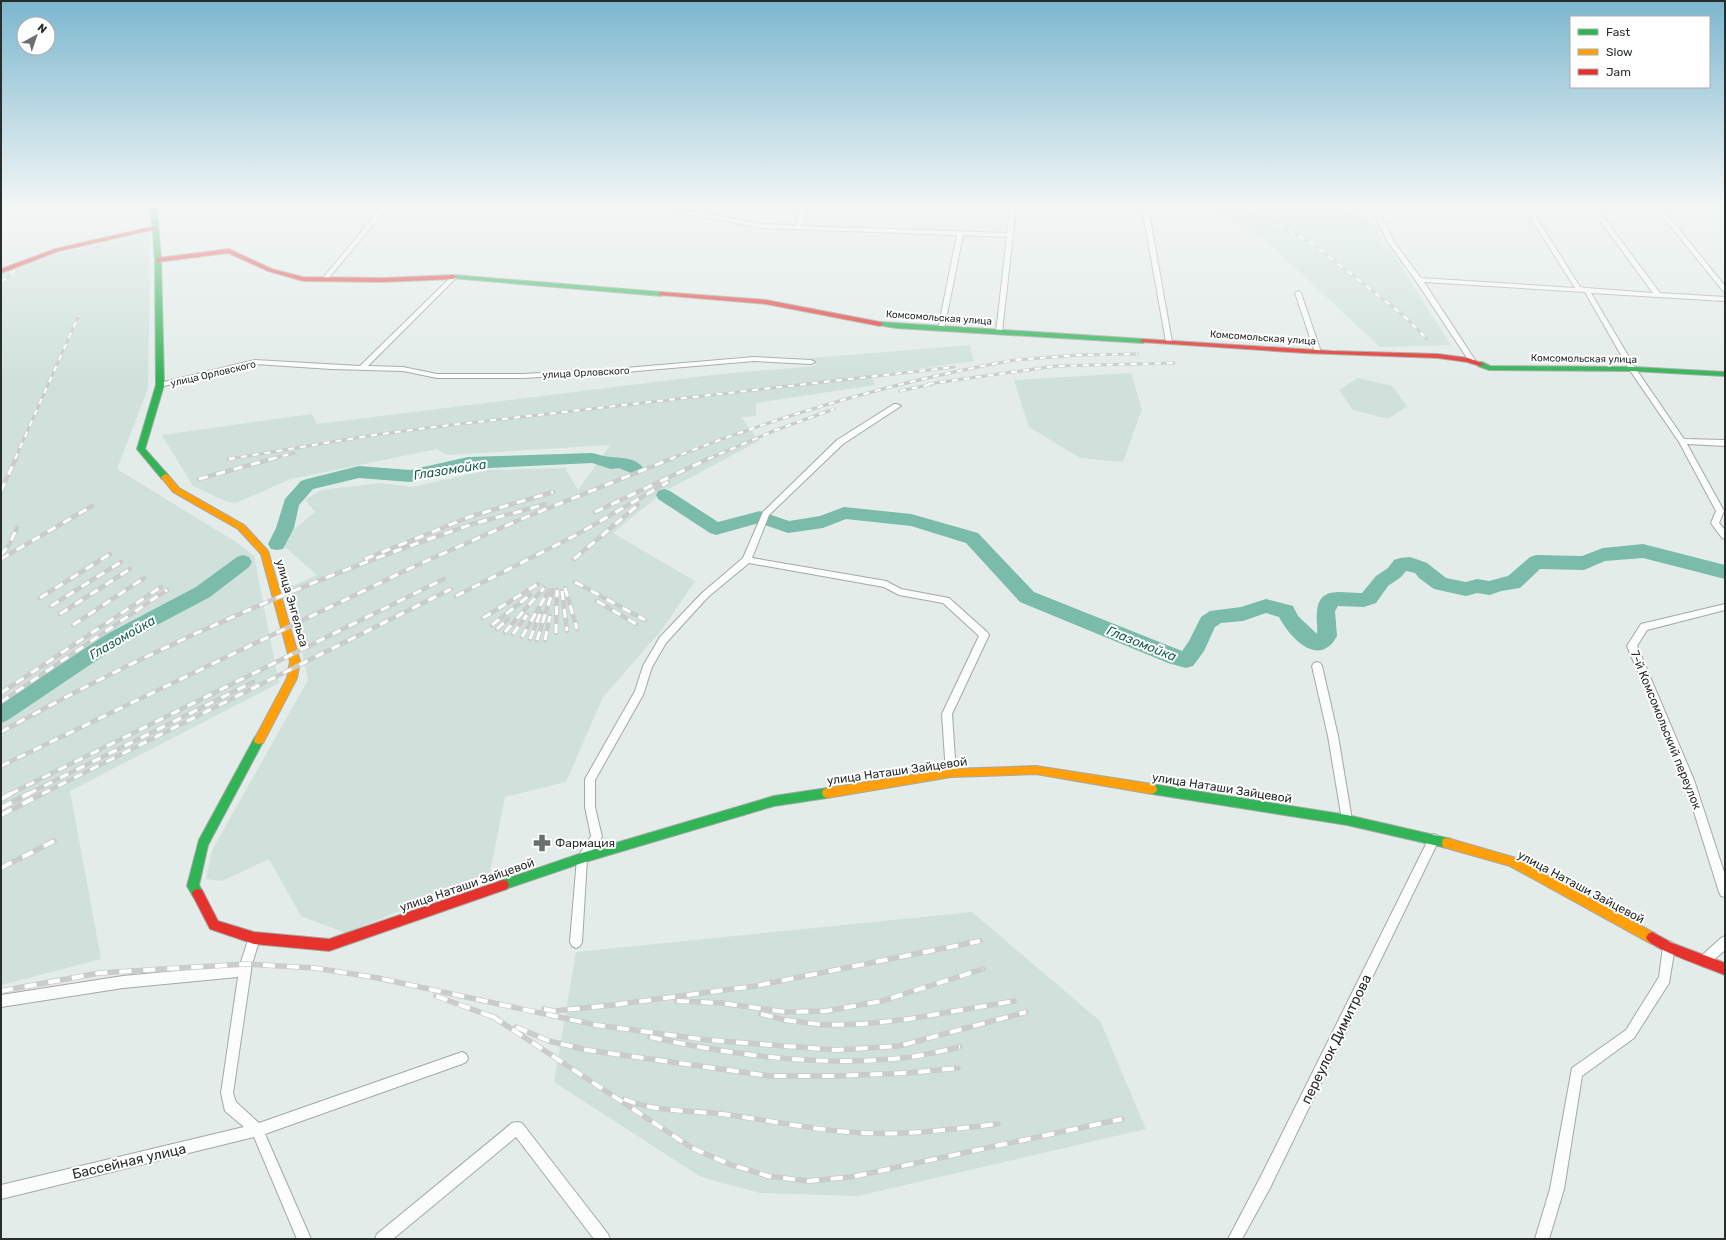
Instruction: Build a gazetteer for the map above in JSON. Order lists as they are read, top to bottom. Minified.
{"streets":{"street":["Комсомольская улица","улица Орловского","улица Энгельса","7-й Комсомольский переулок","улица Наташи Зайцевой","переулок Димитрова","Бассейная улица"]},"crossings":[["улица Орловского","улица Энгельса"],["улица Энгельса","улица Наташи Зайцевой"],["улица Наташи Зайцевой","переулок Димитрова"]],"water":["Глазомойка"],"places":{"pharmacy":["Фармация"]},"legend":["Fast","Slow","Jam"],"north":"top right"}
